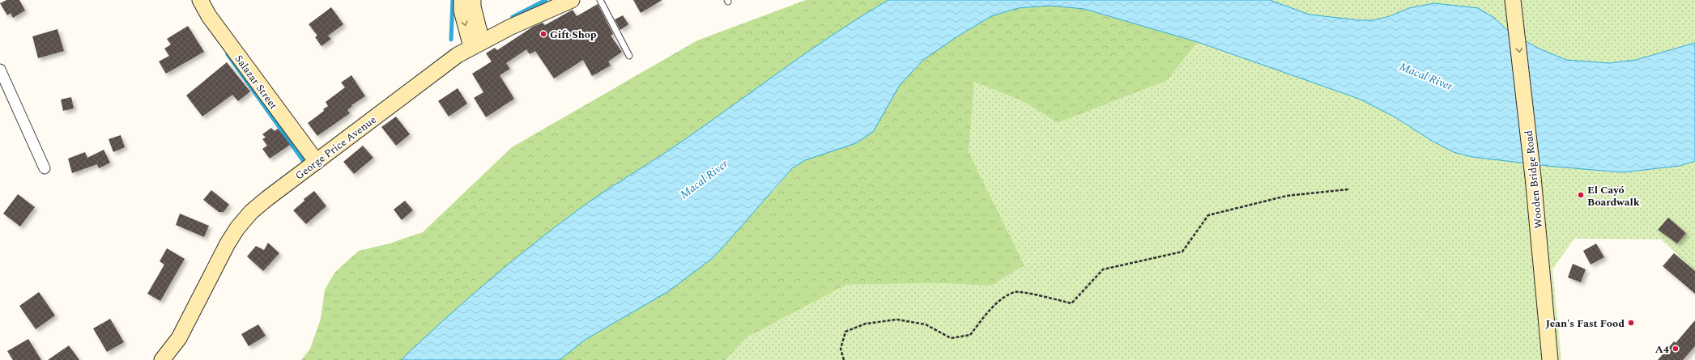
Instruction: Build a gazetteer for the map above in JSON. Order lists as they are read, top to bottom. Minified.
{"streets":{"main road":["Salazar Street","George Price Avenue","Wooden Bridge Road"]},"crossings":[["Salazar Street","George Price Avenue"]],"one_way":["Wooden Bridge Road"],"water":["Macal River"],"places":["Gift Shop","El Cayó Boardwalk","Jean's Fast Food","A4"]}
